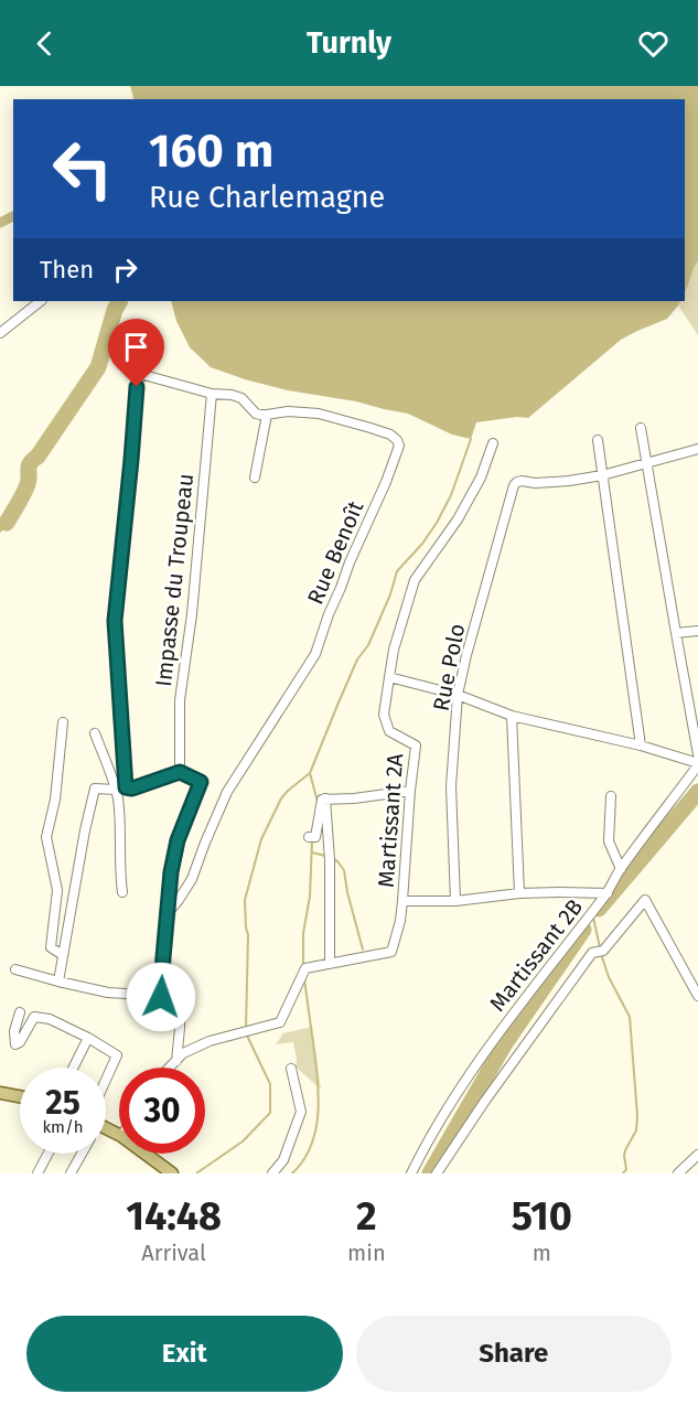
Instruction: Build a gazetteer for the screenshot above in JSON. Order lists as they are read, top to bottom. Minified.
{"streets":{"street":["Rue Benoît","Impasse du Troupeau","Rue Polo","Martissant 2A","Martissant 2B"]},"page":{"header":"Turnly","turn":["160 m","Rue Charlemagne"],"then":"Then","speed":"25 km/h","limit":"30","eta":["14:48","Arrival","2","min","510","m"],"buttons":["Exit","Share"]}}
